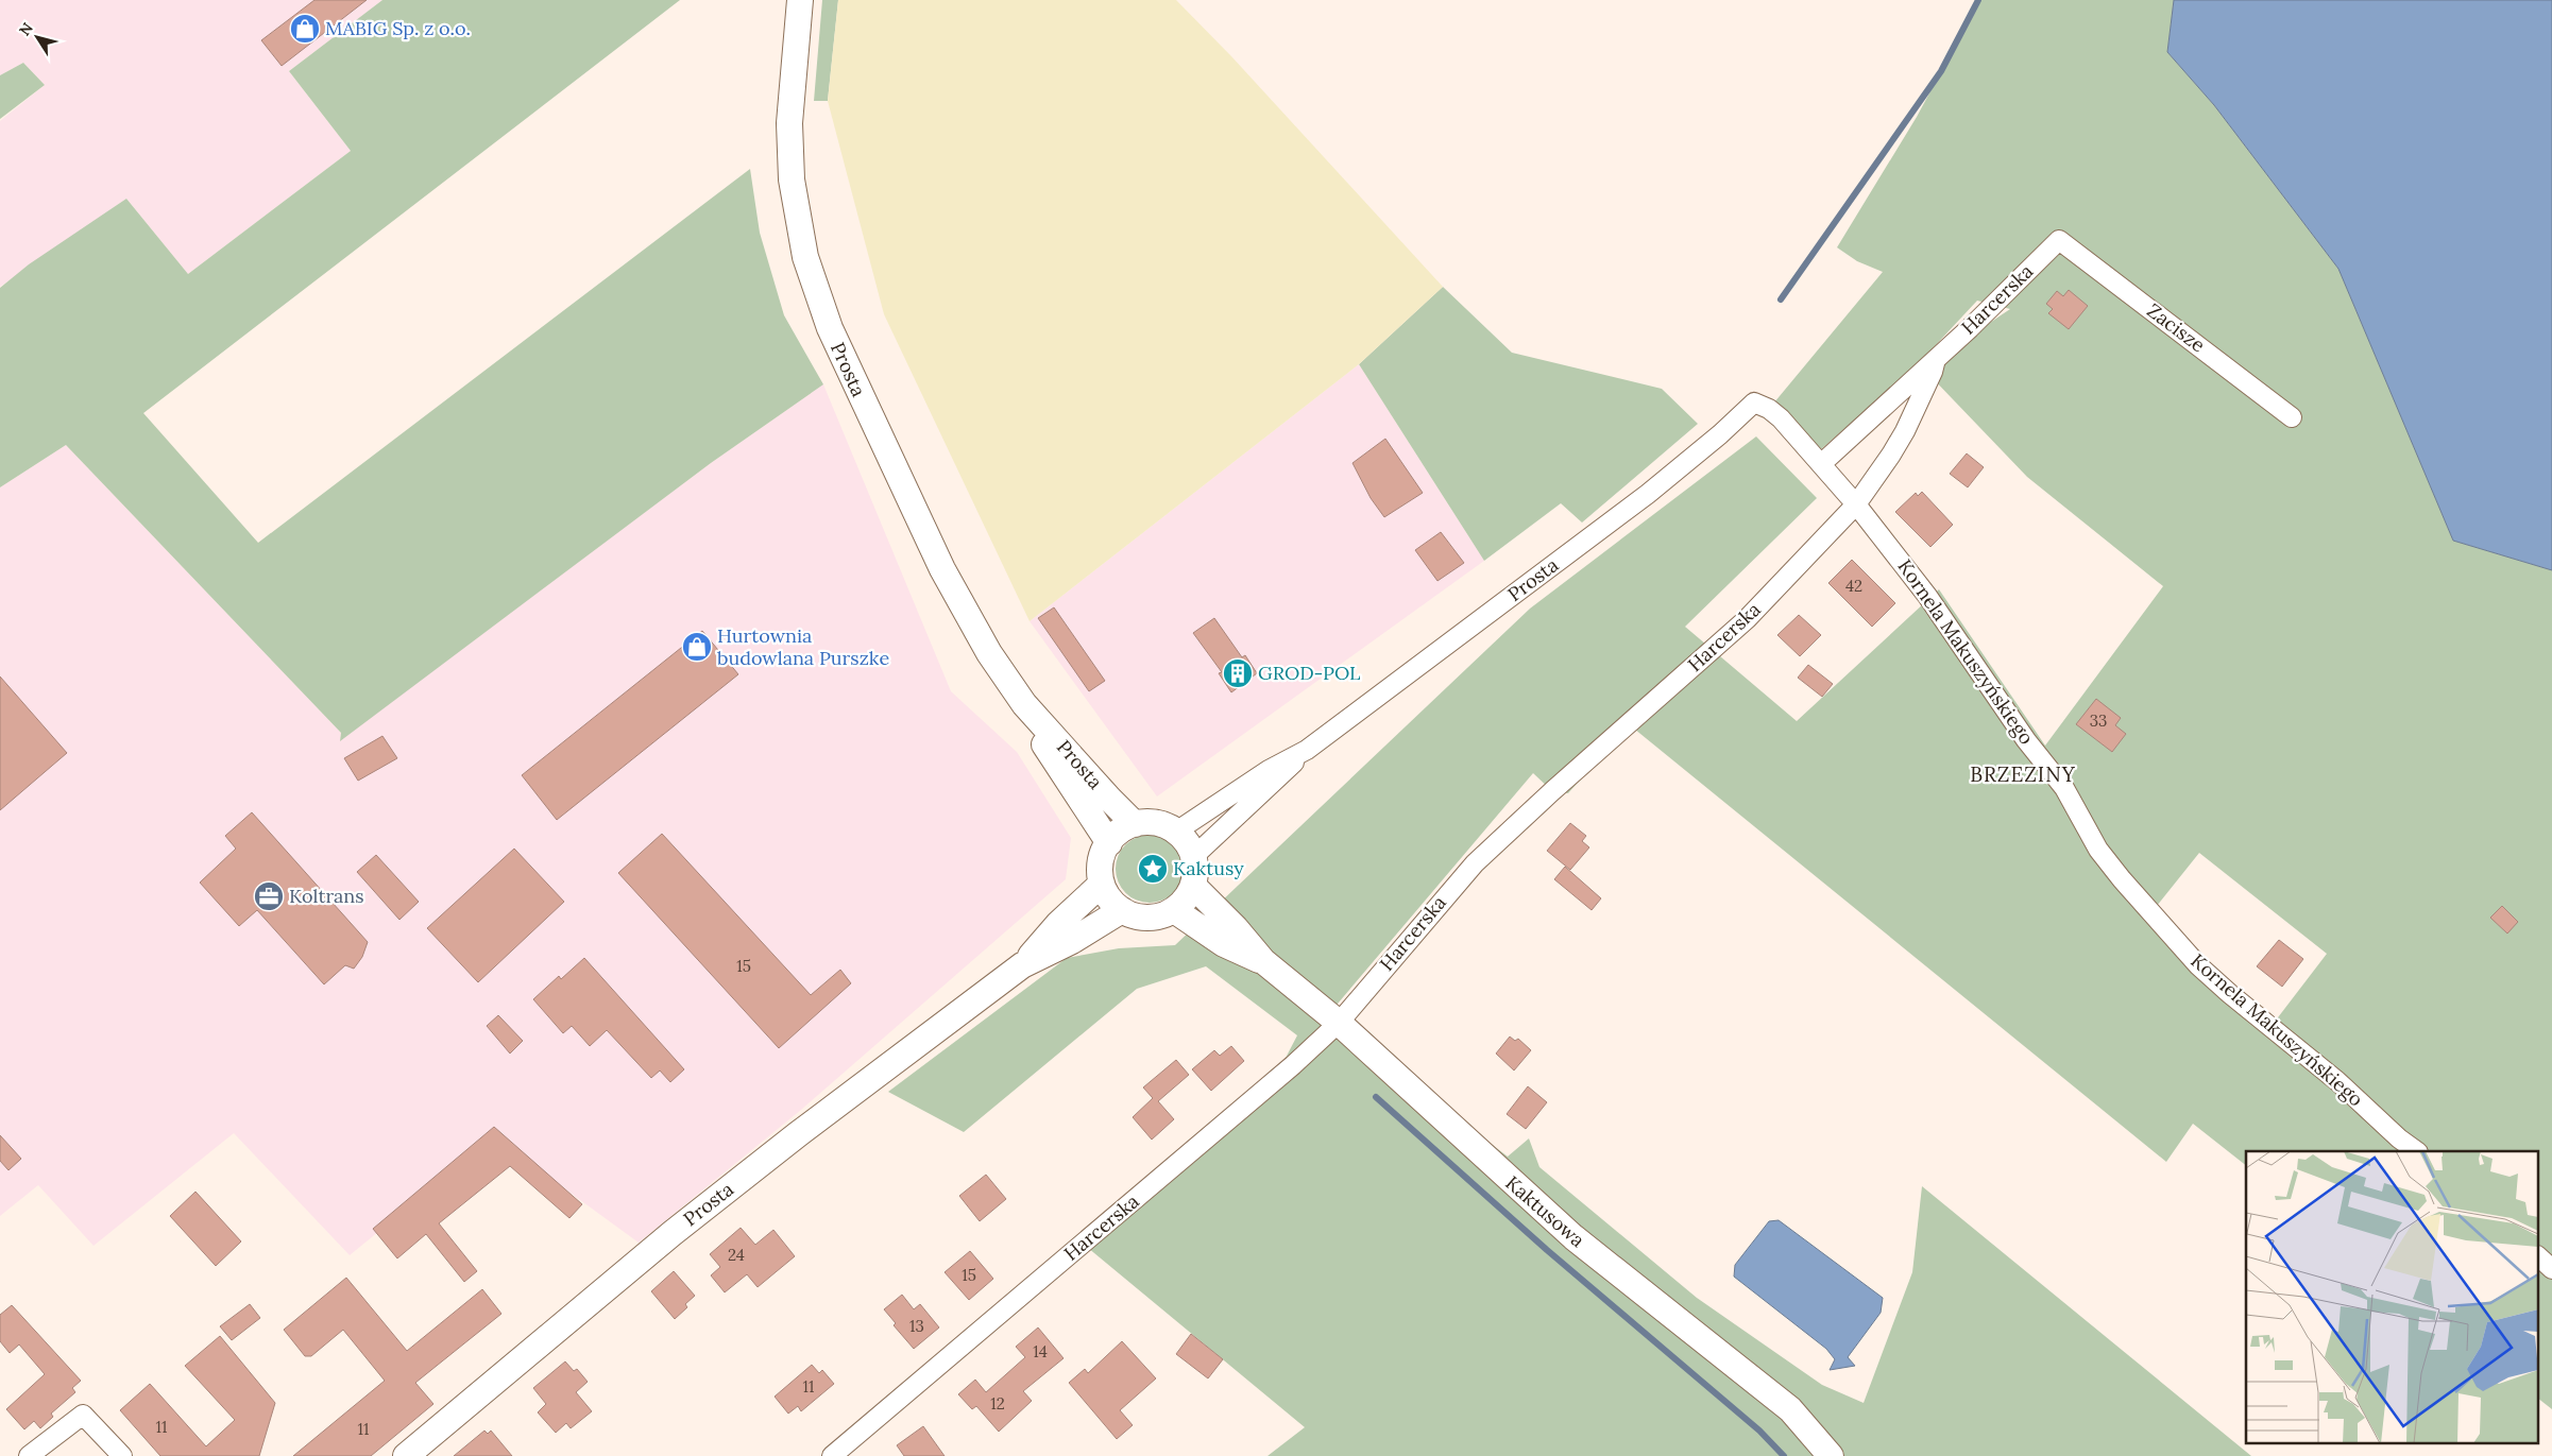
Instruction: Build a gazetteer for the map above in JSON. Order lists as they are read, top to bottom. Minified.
{"streets":{"main road":["Prosta","Kaktusowa"],"street":["Harcerska","Zacisze","Kornela Makuszyńskiego"]},"crossings":[["Harcerska","Zacisze"],["Harcerska","Kornela Makuszyńskiego"],["Harcerska","Kaktusowa"],["Prosta","Kornela Makuszyńskiego"],["Prosta","Kaktusowa"]],"districts":["BRZEZINY"],"places":{"shop":["MABIG Sp. z o.o.","Hurtownia budowlana Purszke"],"building":["GROD-POL"],"place":["Kaktusy"],"office":["Koltrans"]},"house_numbers":["42","33","15","24","15","13","14","11","12","11","11"],"north":"top left"}
